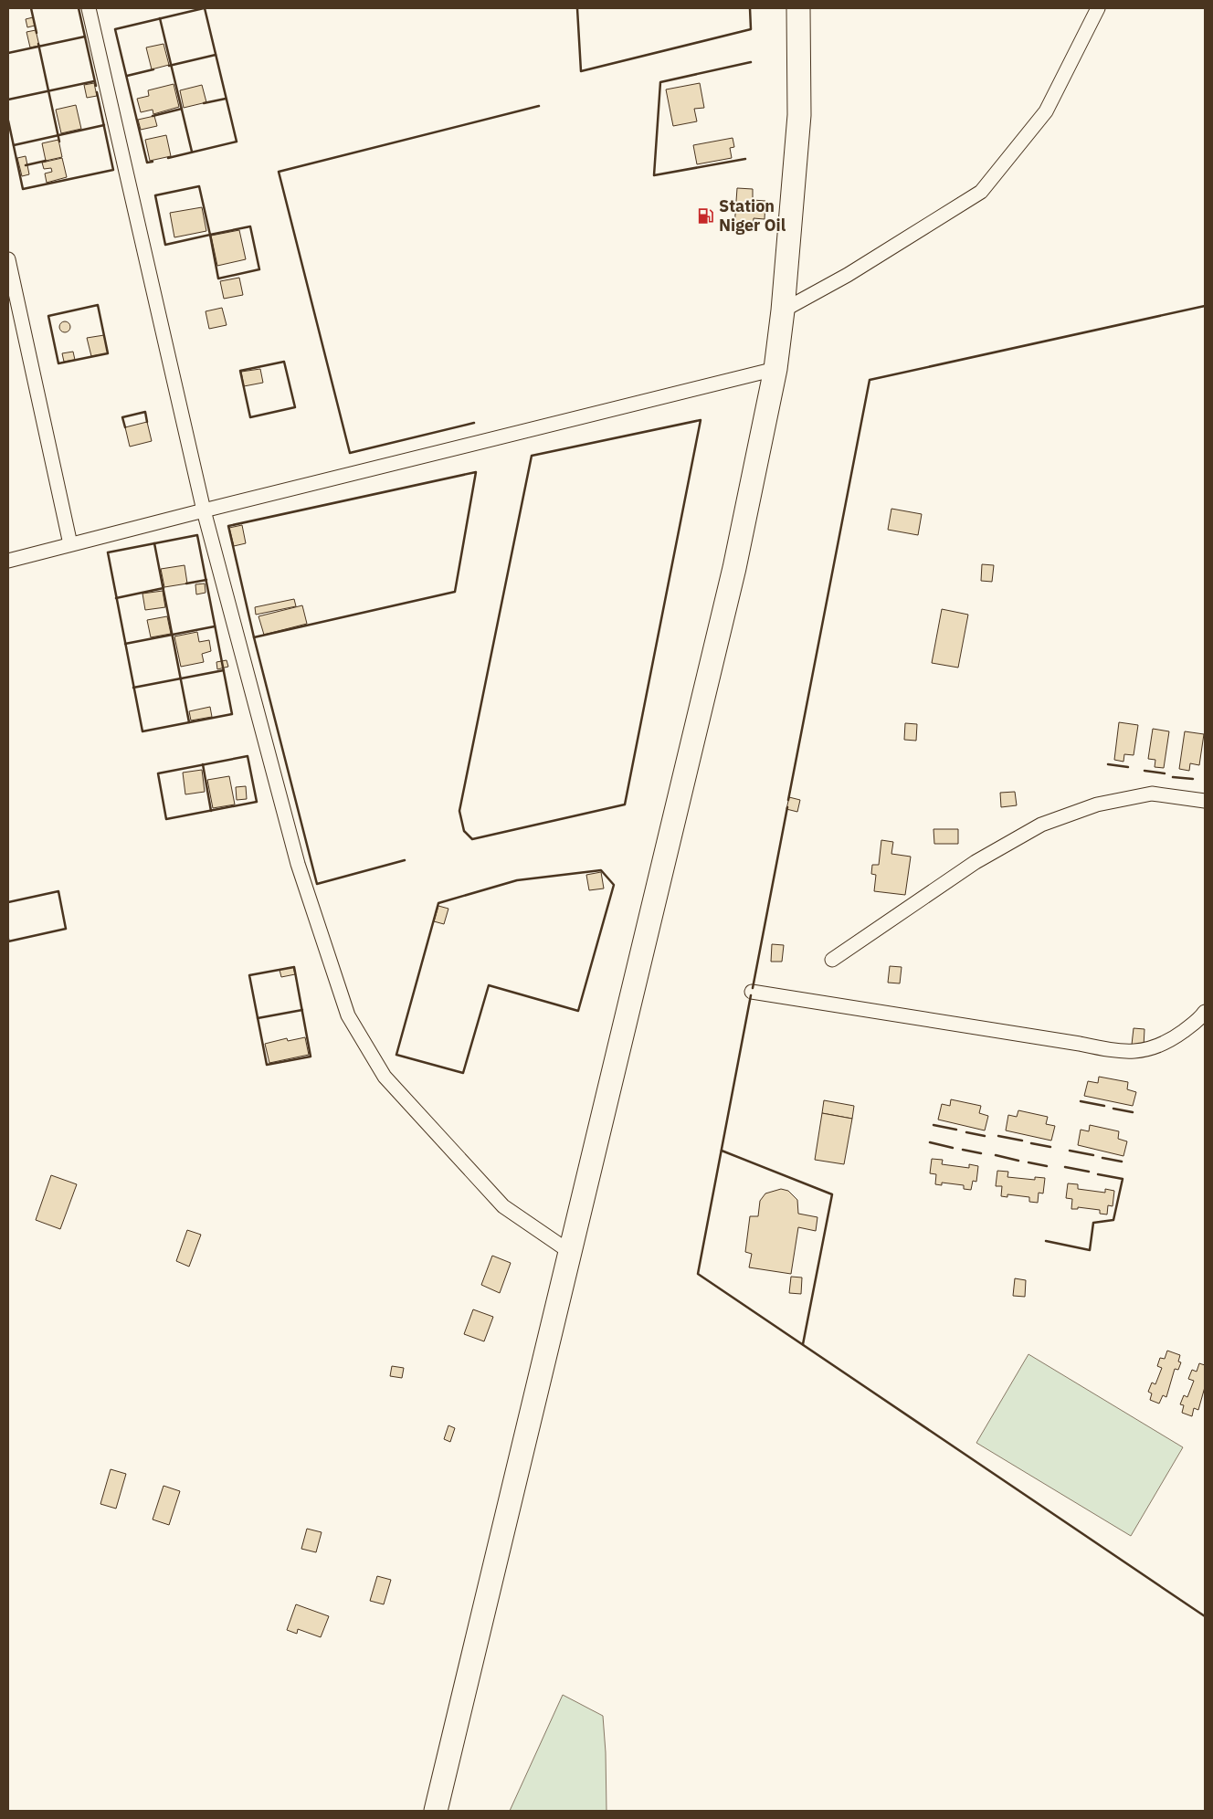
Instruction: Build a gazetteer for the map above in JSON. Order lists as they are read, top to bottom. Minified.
{"places":{"fuel station":["Station Niger Oil"]}}
